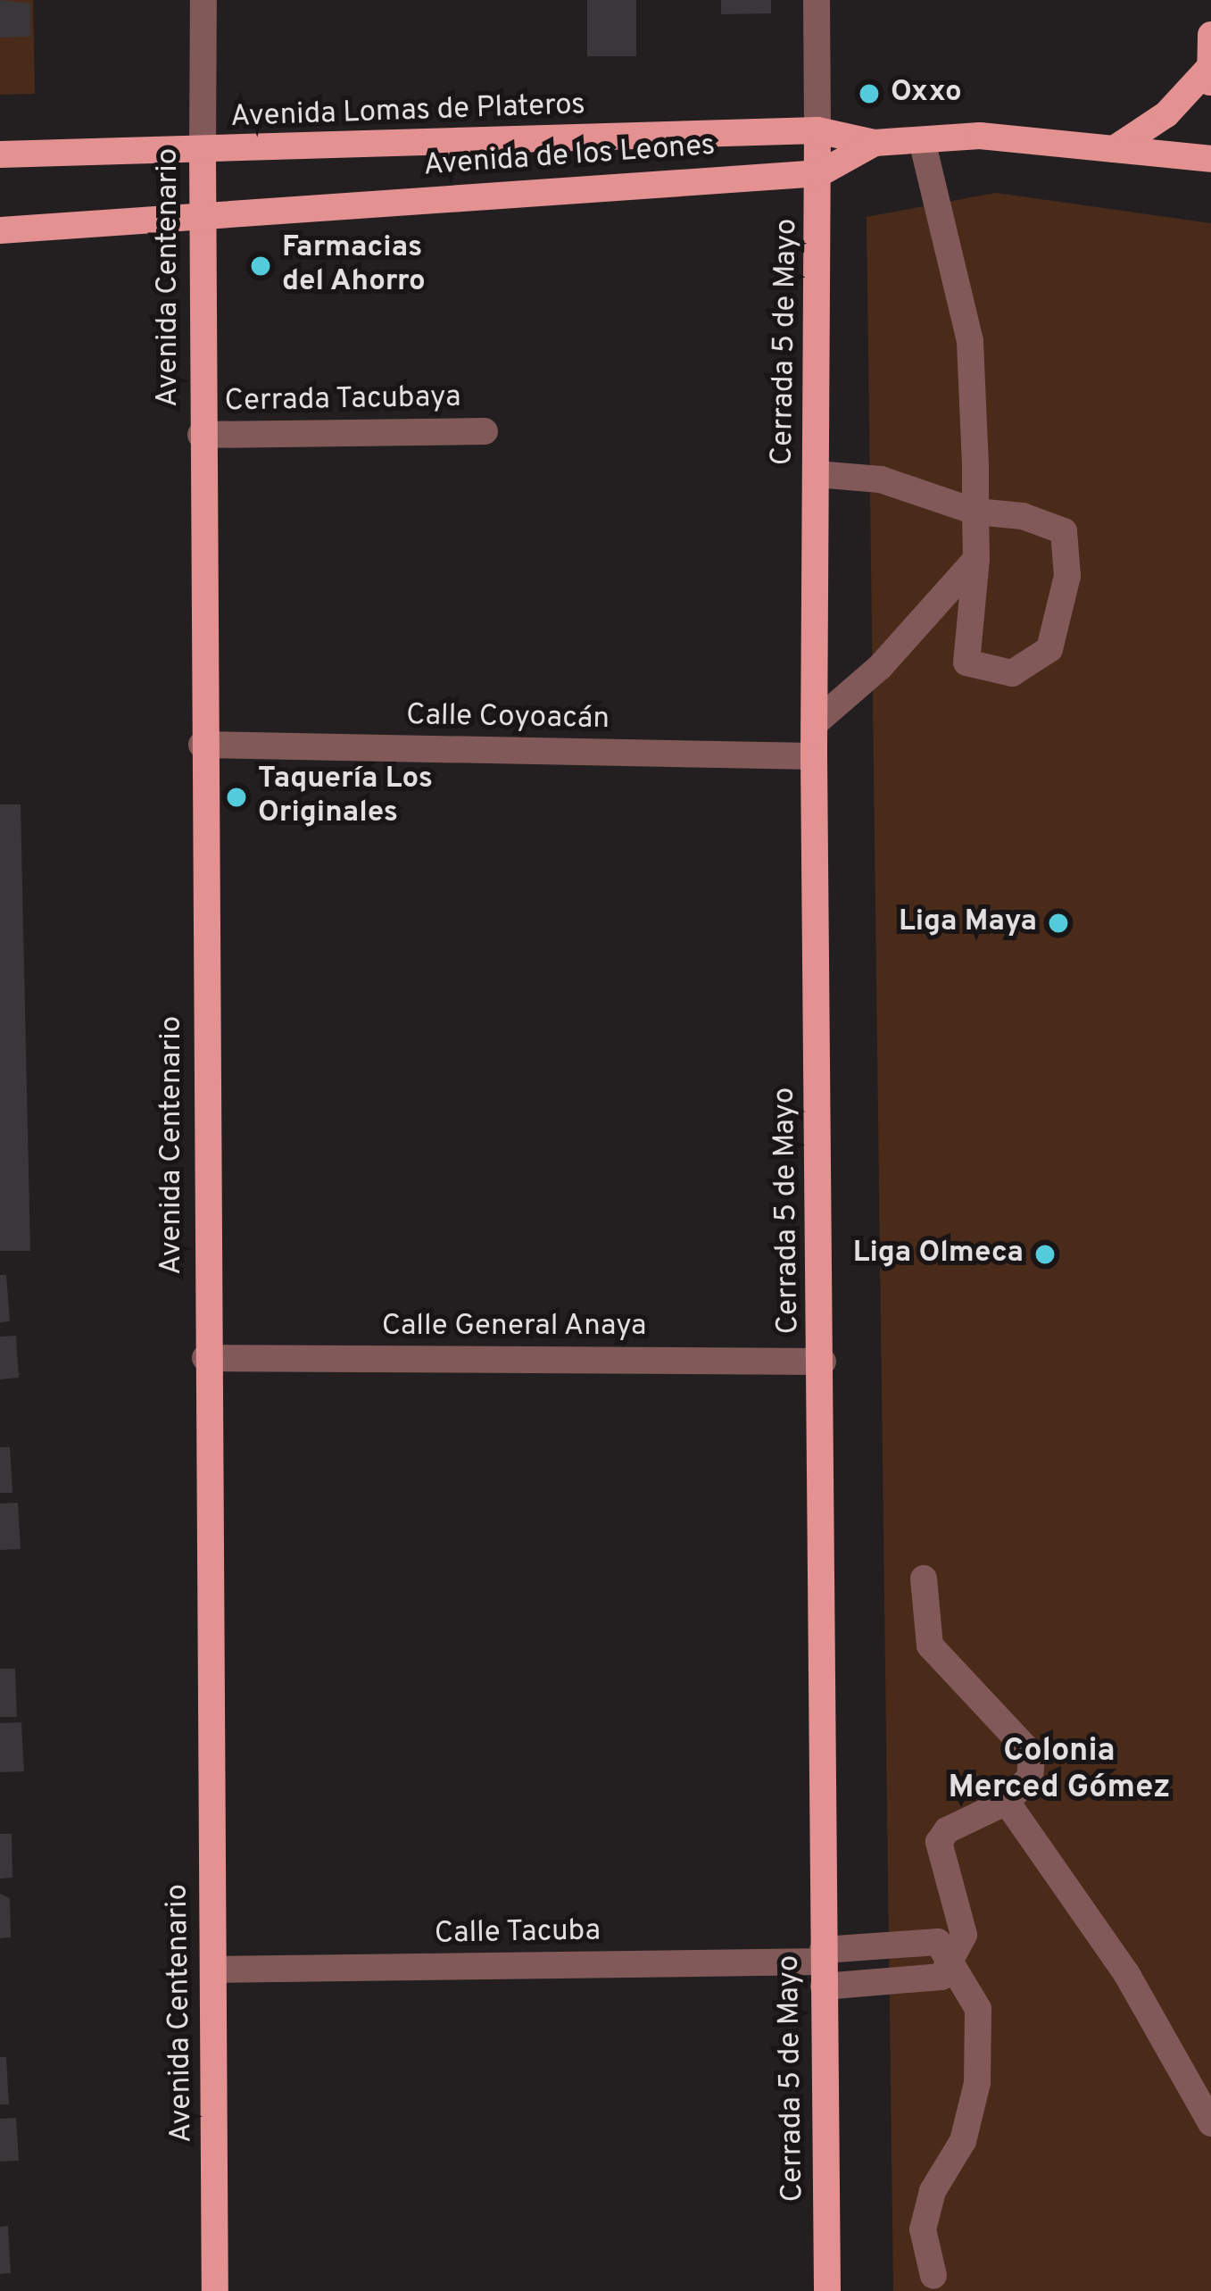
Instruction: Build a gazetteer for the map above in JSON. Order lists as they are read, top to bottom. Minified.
{"streets":{"main road":["Avenida Lomas de Plateros","Avenida de los Leones","Avenida Centenario","Cerrada 5 de Mayo"],"street":["Cerrada Tacubaya","Calle Coyoacán","Calle General Anaya","Calle Tacuba"]},"crossings":[["Avenida Lomas de Plateros","Avenida Centenario"],["Avenida Lomas de Plateros","Cerrada 5 de Mayo"],["Avenida de los Leones","Avenida Centenario"],["Avenida de los Leones","Cerrada 5 de Mayo"],["Avenida Centenario","Cerrada Tacubaya"],["Avenida Centenario","Calle Coyoacán"],["Avenida Centenario","Calle General Anaya"],["Avenida Centenario","Calle Tacuba"],["Cerrada 5 de Mayo","Calle Coyoacán"],["Cerrada 5 de Mayo","Calle General Anaya"],["Cerrada 5 de Mayo","Calle Tacuba"]],"districts":["Colonia Merced Gómez"],"places":["Oxxo","Farmacias del Ahorro","Taquería Los Originales","Liga Maya","Liga Olmeca"]}
